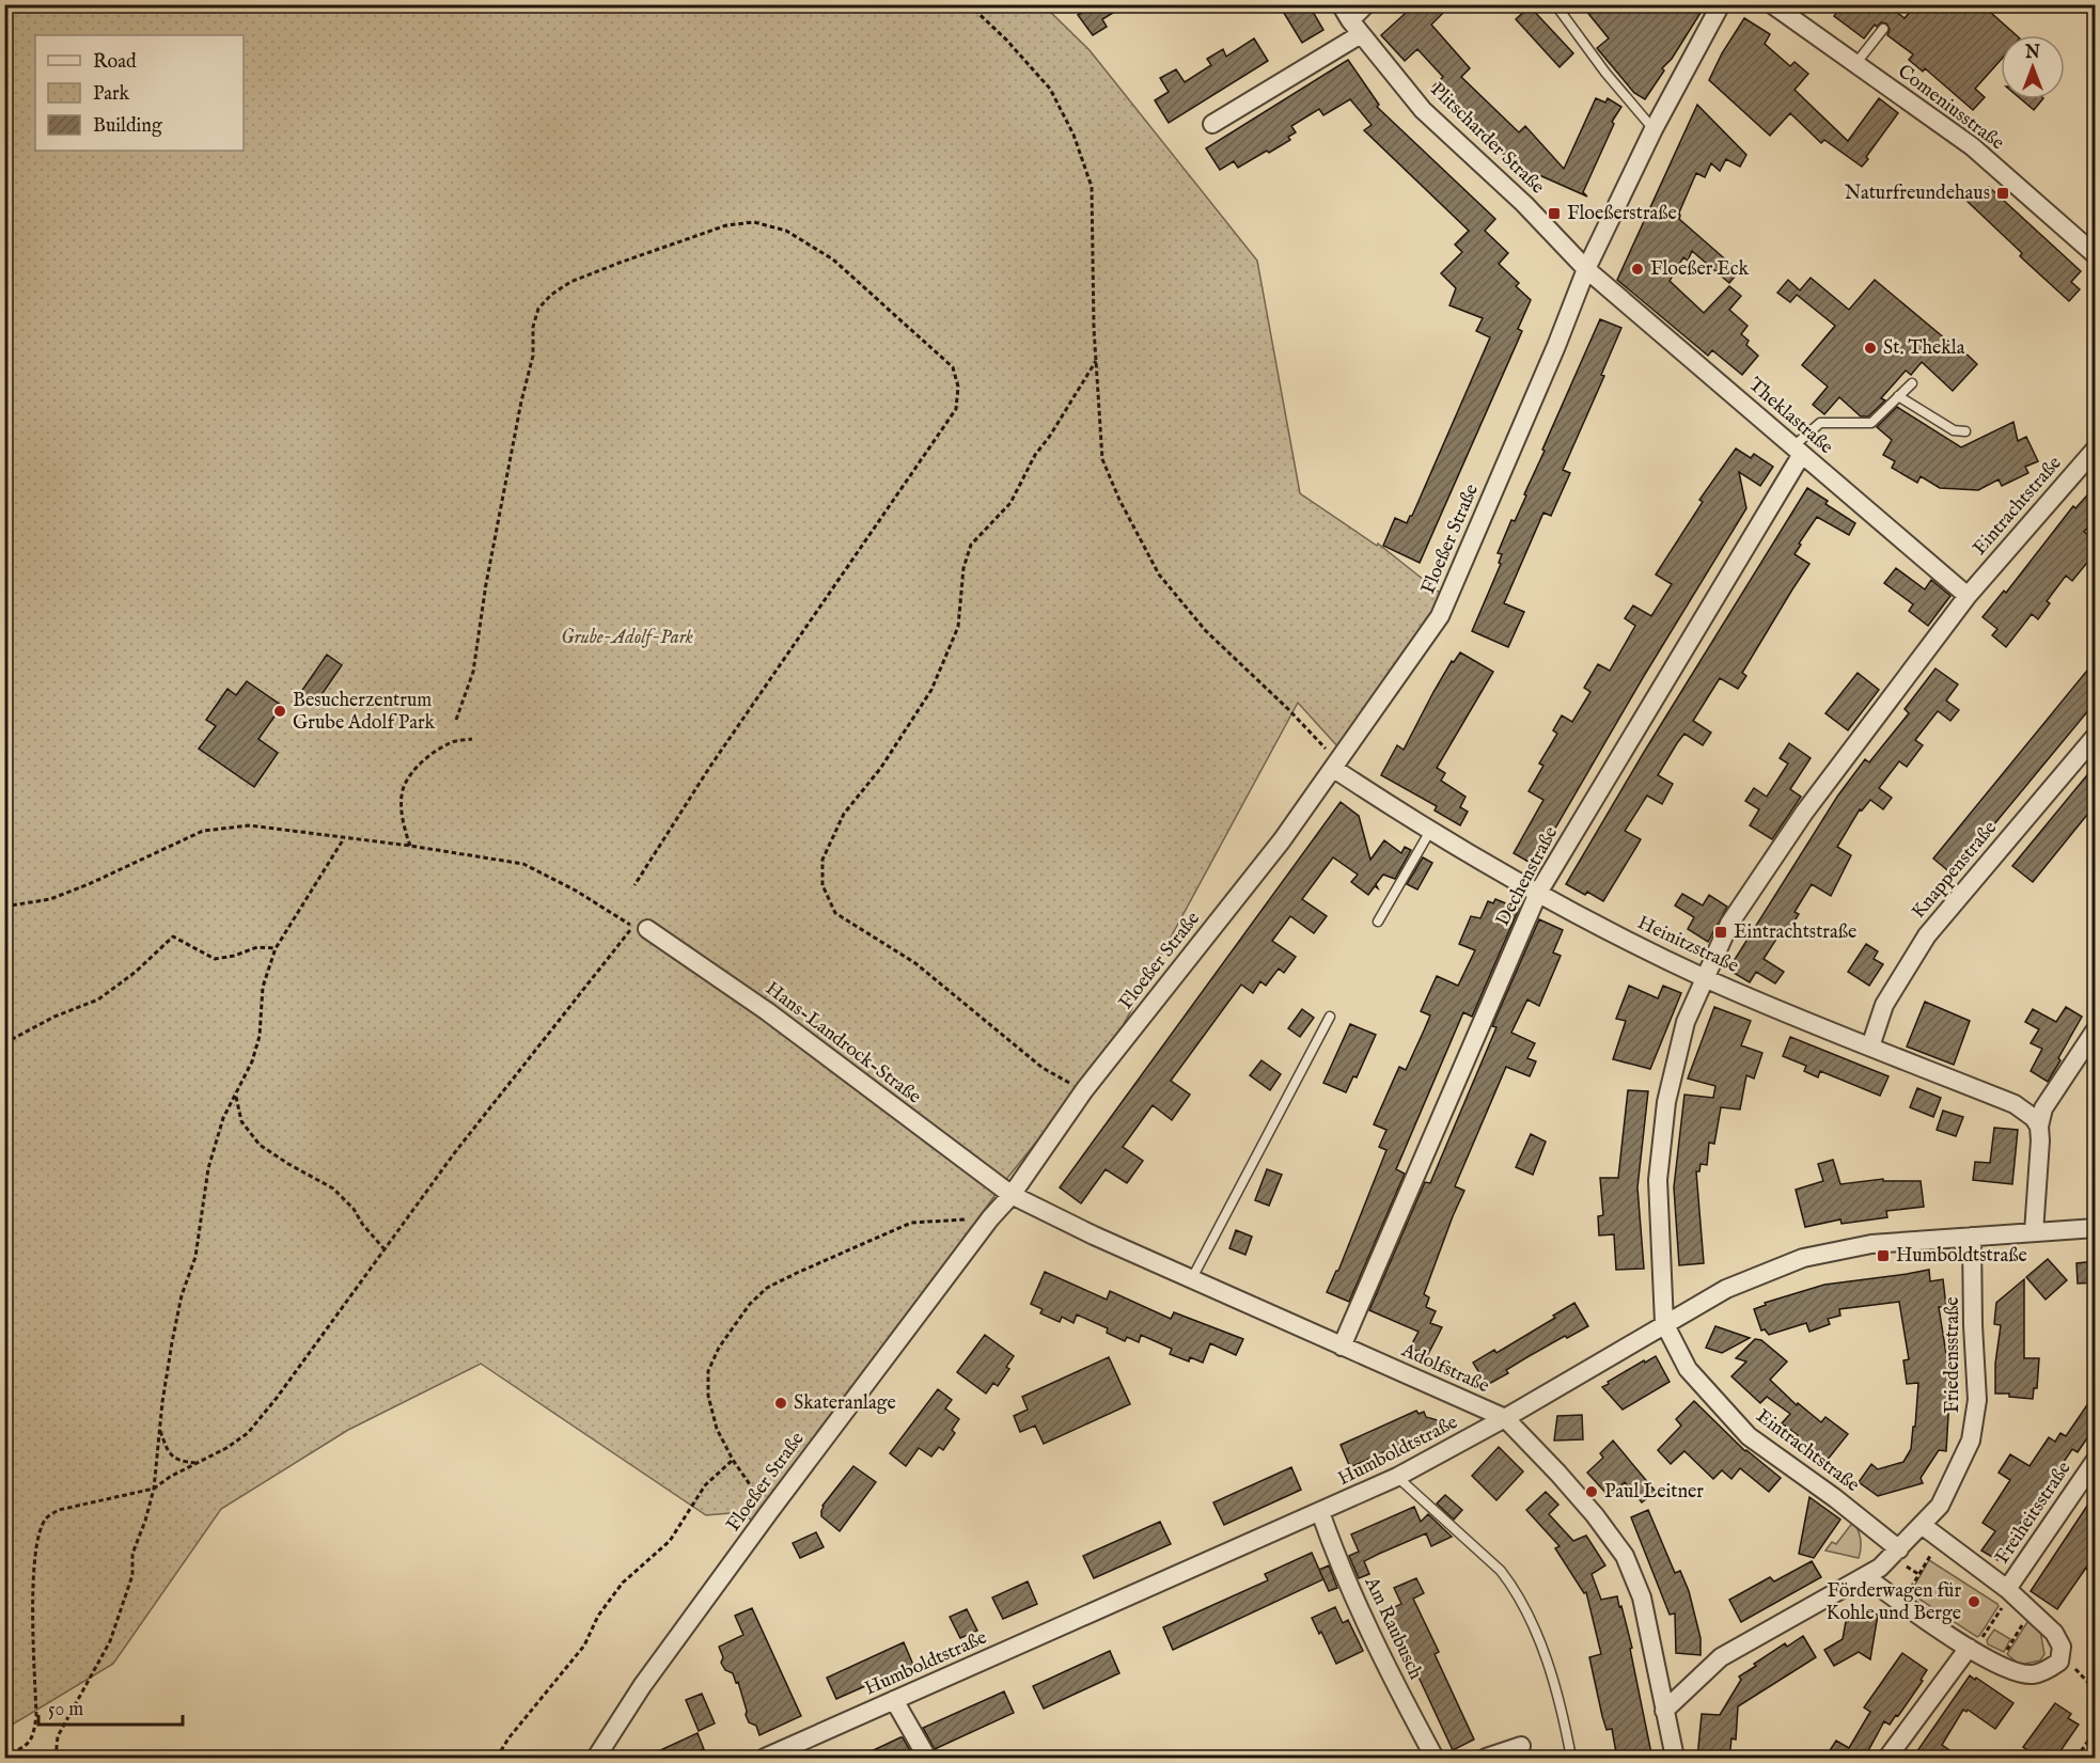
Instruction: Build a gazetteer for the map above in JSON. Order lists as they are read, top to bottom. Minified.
{"streets":{"street":["Comeniusstraße","Plitscharder Straße","Theklastraße","Eintrachtstraße","Floeßer Straße","Knappenstraße","Dechenstraße","Heinitzstraße","Hans-Landrock-Straße","Friedensstraße","Adolfstraße","Humboldtstraße","Freiheitsstraße","Am Raubusch"]},"crossings":[["Plitscharder Straße","Theklastraße"],["Plitscharder Straße","Floeßer Straße"],["Theklastraße","Eintrachtstraße"],["Theklastraße","Floeßer Straße"],["Theklastraße","Dechenstraße"],["Eintrachtstraße","Heinitzstraße"],["Eintrachtstraße","Friedensstraße"],["Eintrachtstraße","Humboldtstraße"],["Floeßer Straße","Heinitzstraße"],["Floeßer Straße","Hans-Landrock-Straße"],["Floeßer Straße","Adolfstraße"],["Knappenstraße","Heinitzstraße"],["Dechenstraße","Heinitzstraße"],["Dechenstraße","Adolfstraße"],["Hans-Landrock-Straße","Adolfstraße"],["Friedensstraße","Adolfstraße"],["Friedensstraße","Humboldtstraße"],["Adolfstraße","Humboldtstraße"],["Humboldtstraße","Am Raubusch"]],"parks":["Grube-Adolf-Park"],"places":{"transit":["Naturfreundehaus","Floeßerstraße","Eintrachtstraße","Humboldtstraße"],"other":["Floeßer Eck","St. Thekla","Besucherzentrum Grube Adolf Park","Skateranlage","Paul Leitner","Förderwagen für Kohle und Berge"]},"legend":["Road","Park","Building"],"scale_bar":"50 m","north":"top"}
